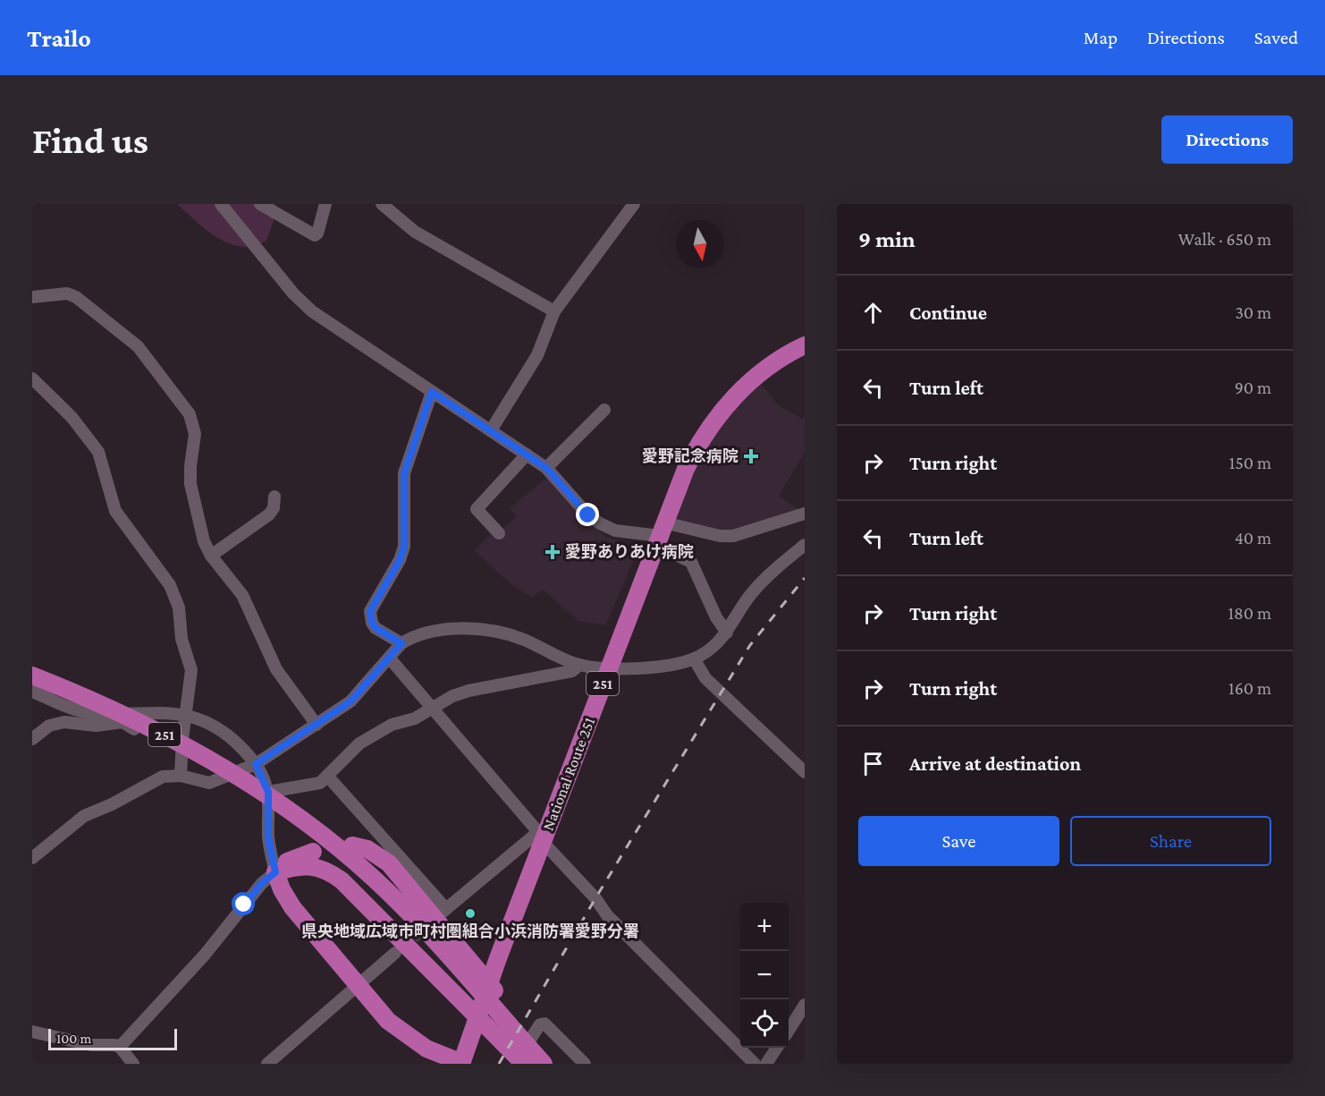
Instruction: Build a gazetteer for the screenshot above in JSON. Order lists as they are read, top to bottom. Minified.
{"streets":{"highway":["251","National Route 251"]},"crossings":[["251","National Route 251"]],"places":{"health":["愛野記念病院","愛野ありあけ病院"],"other":["県央地域広域市町村圏組合小浜消防署愛野分署"]},"scale_bar":"100 m","north":"bottom","page":{"header":"Trailo","nav":["Map","Directions","Saved"],"buttons":["Directions",["Save","Share"]],"title":"Find us","heading":["9 min","Walk · 650 m"],"list":[["Continue","30 m"],["Turn left","90 m"],["Turn right","150 m"],["Turn left","40 m"],["Turn right","180 m"],["Turn right","160 m"],"Arrive at destination"],"map_buttons":["+","−"],"scale":"100 m"}}
